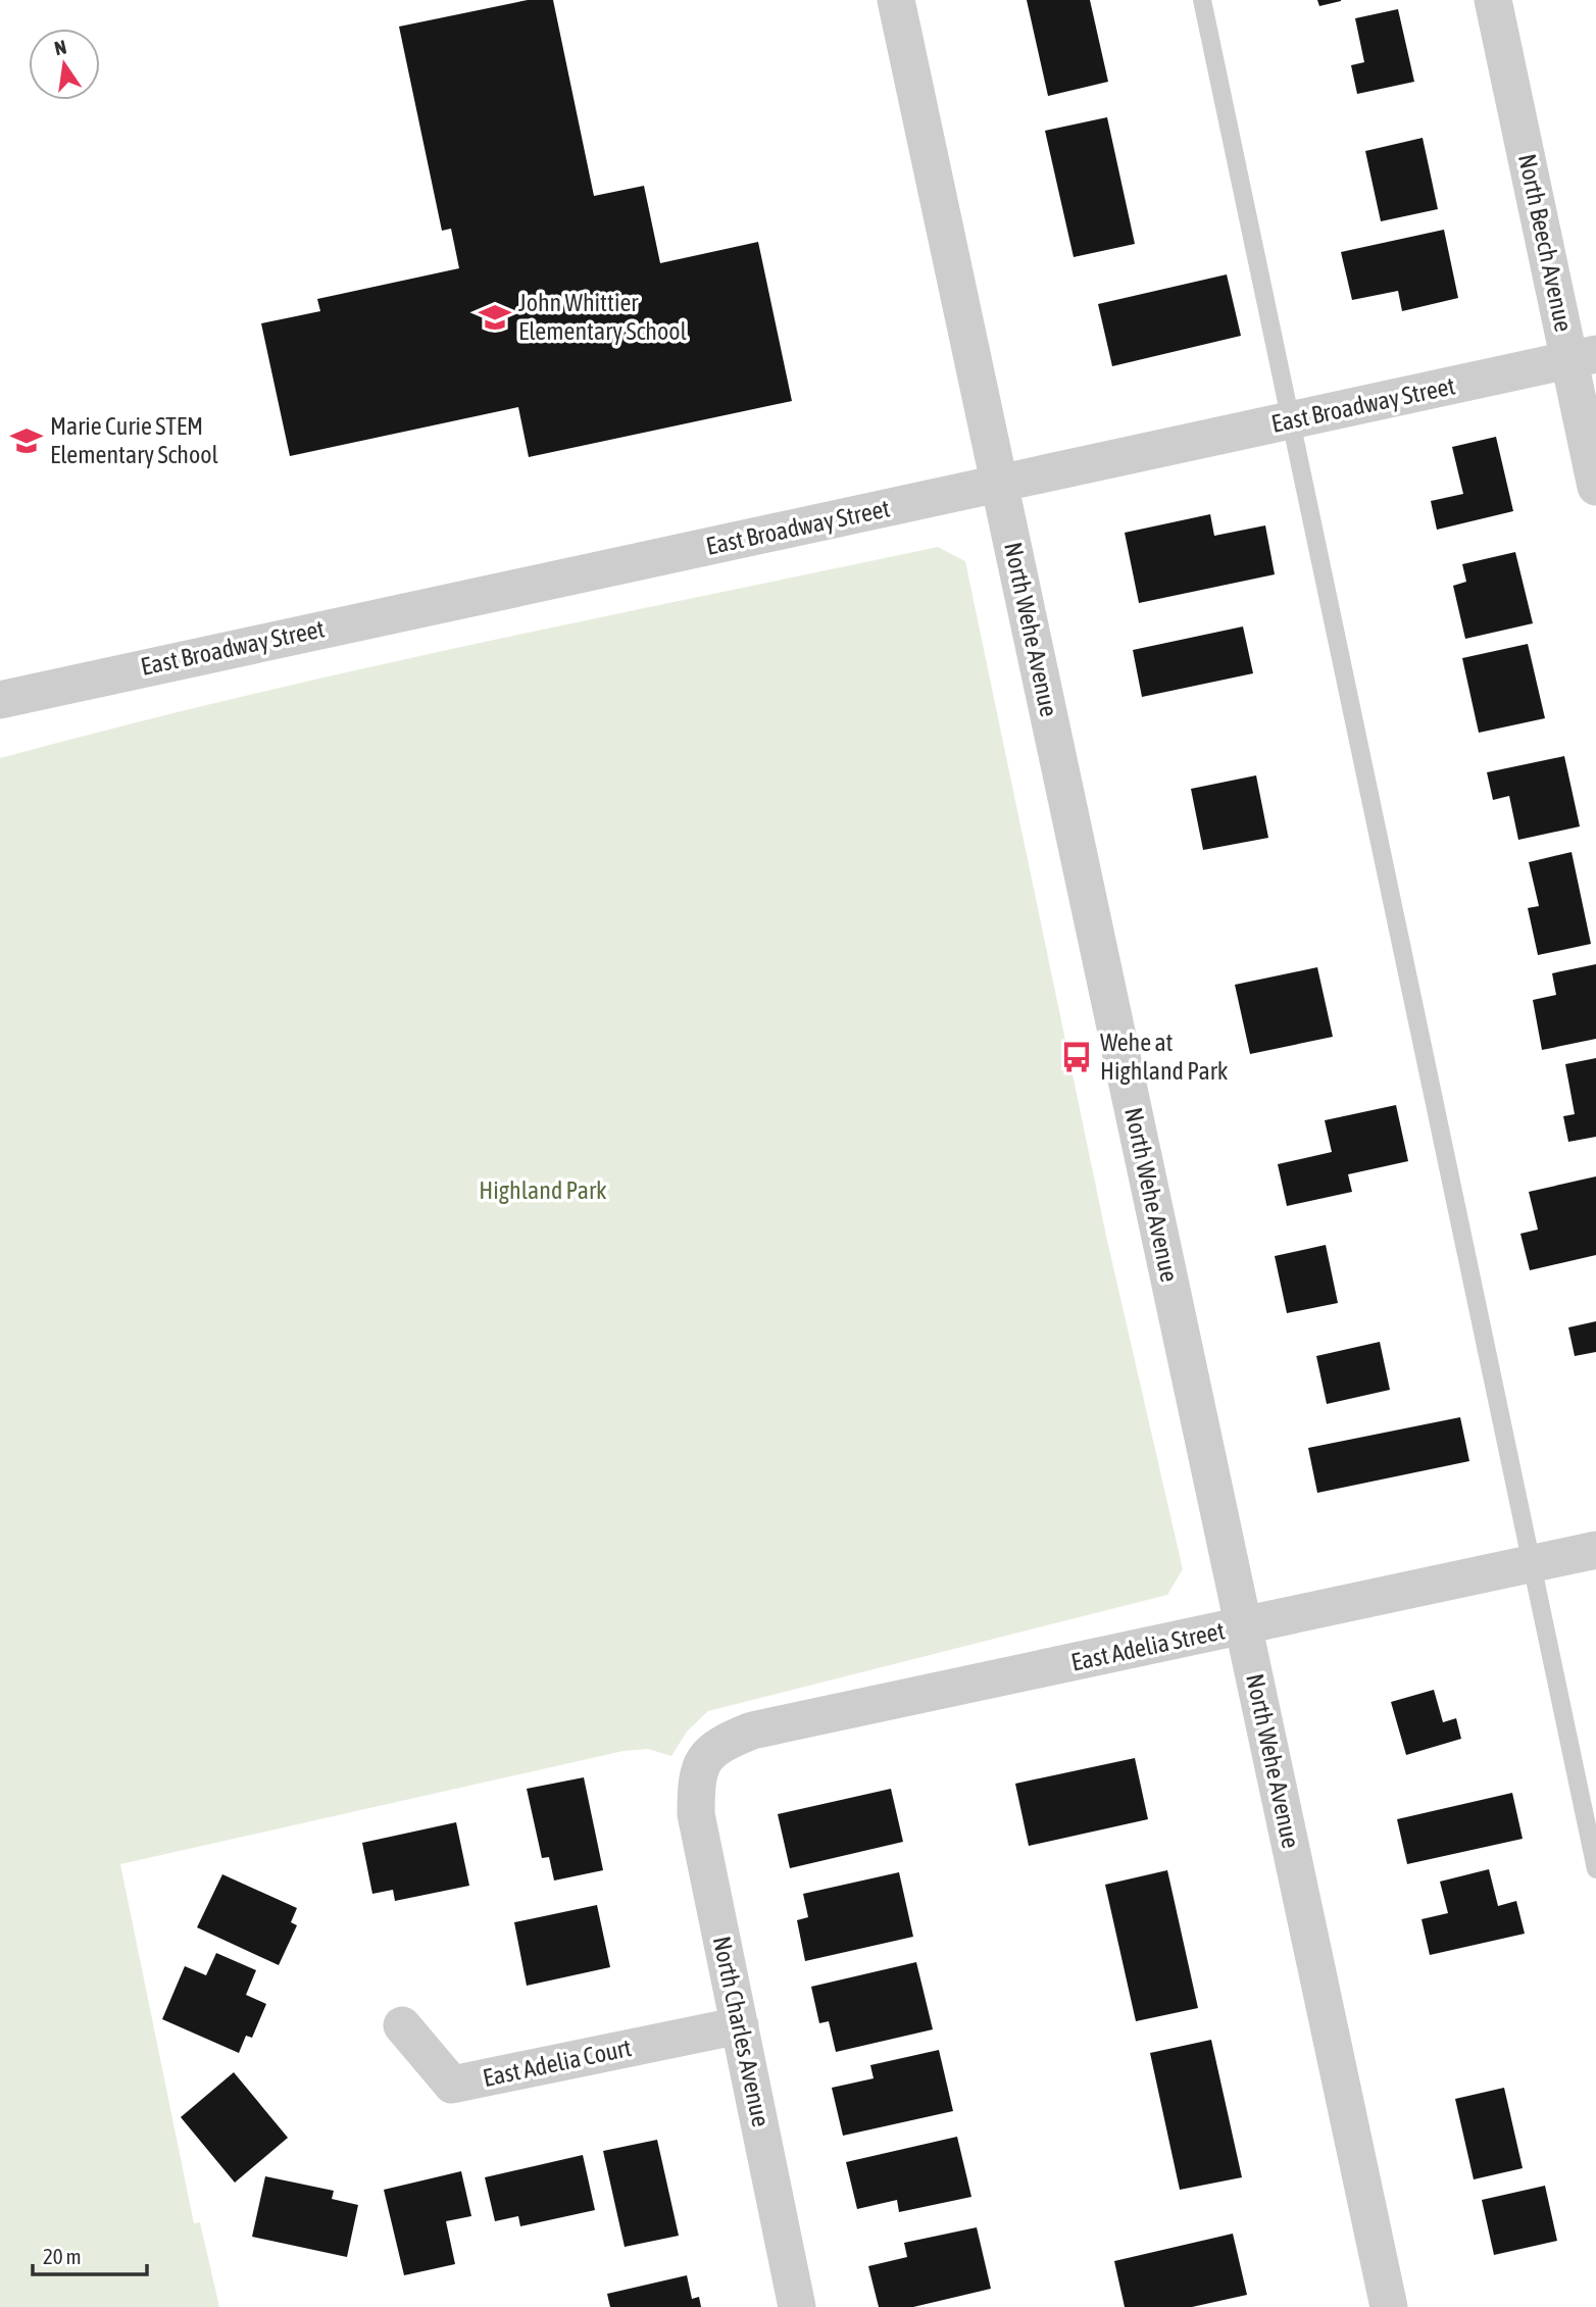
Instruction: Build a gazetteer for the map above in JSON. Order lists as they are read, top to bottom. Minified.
{"streets":{"street":["North Beech Avenue","East Broadway Street","North Wehe Avenue","East Adelia Street","North Charles Avenue","East Adelia Court"]},"crossings":[["North Beech Avenue","East Broadway Street"],["East Broadway Street","North Wehe Avenue"],["North Wehe Avenue","East Adelia Street"],["East Adelia Street","North Charles Avenue"],["North Charles Avenue","East Adelia Court"]],"parks":["Highland Park"],"places":{"school or university":["John Whittier Elementary School","Marie Curie STEM Elementary School"],"bus stop":["Wehe at Highland Park"]},"scale_bar":"20 m","north":"top"}
